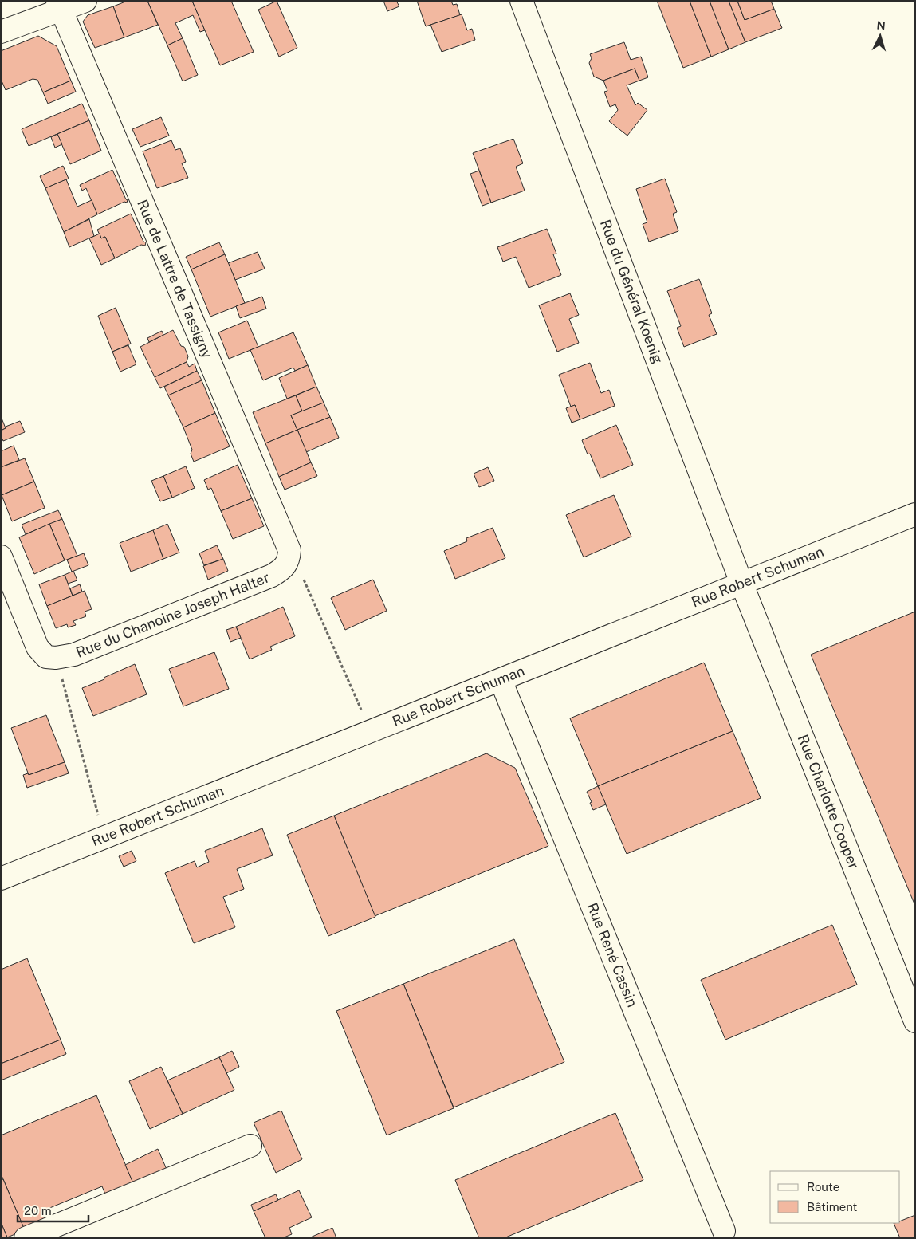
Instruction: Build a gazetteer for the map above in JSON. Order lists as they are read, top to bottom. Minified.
{"streets":{"street":["Rue de Lattre de Tassigny","Rue du Général Koenig","Rue Robert Schuman","Rue du Chanoine Joseph Halter","Rue Charlotte Cooper","Rue René Cassin"]},"crossings":[["Rue de Lattre de Tassigny","Rue du Chanoine Joseph Halter"],["Rue du Général Koenig","Rue Robert Schuman"],["Rue du Général Koenig","Rue Charlotte Cooper"],["Rue Robert Schuman","Rue Charlotte Cooper"],["Rue Robert Schuman","Rue René Cassin"]],"legend":["Route","Bâtiment"],"scale_bar":"20 m","north":"top"}
